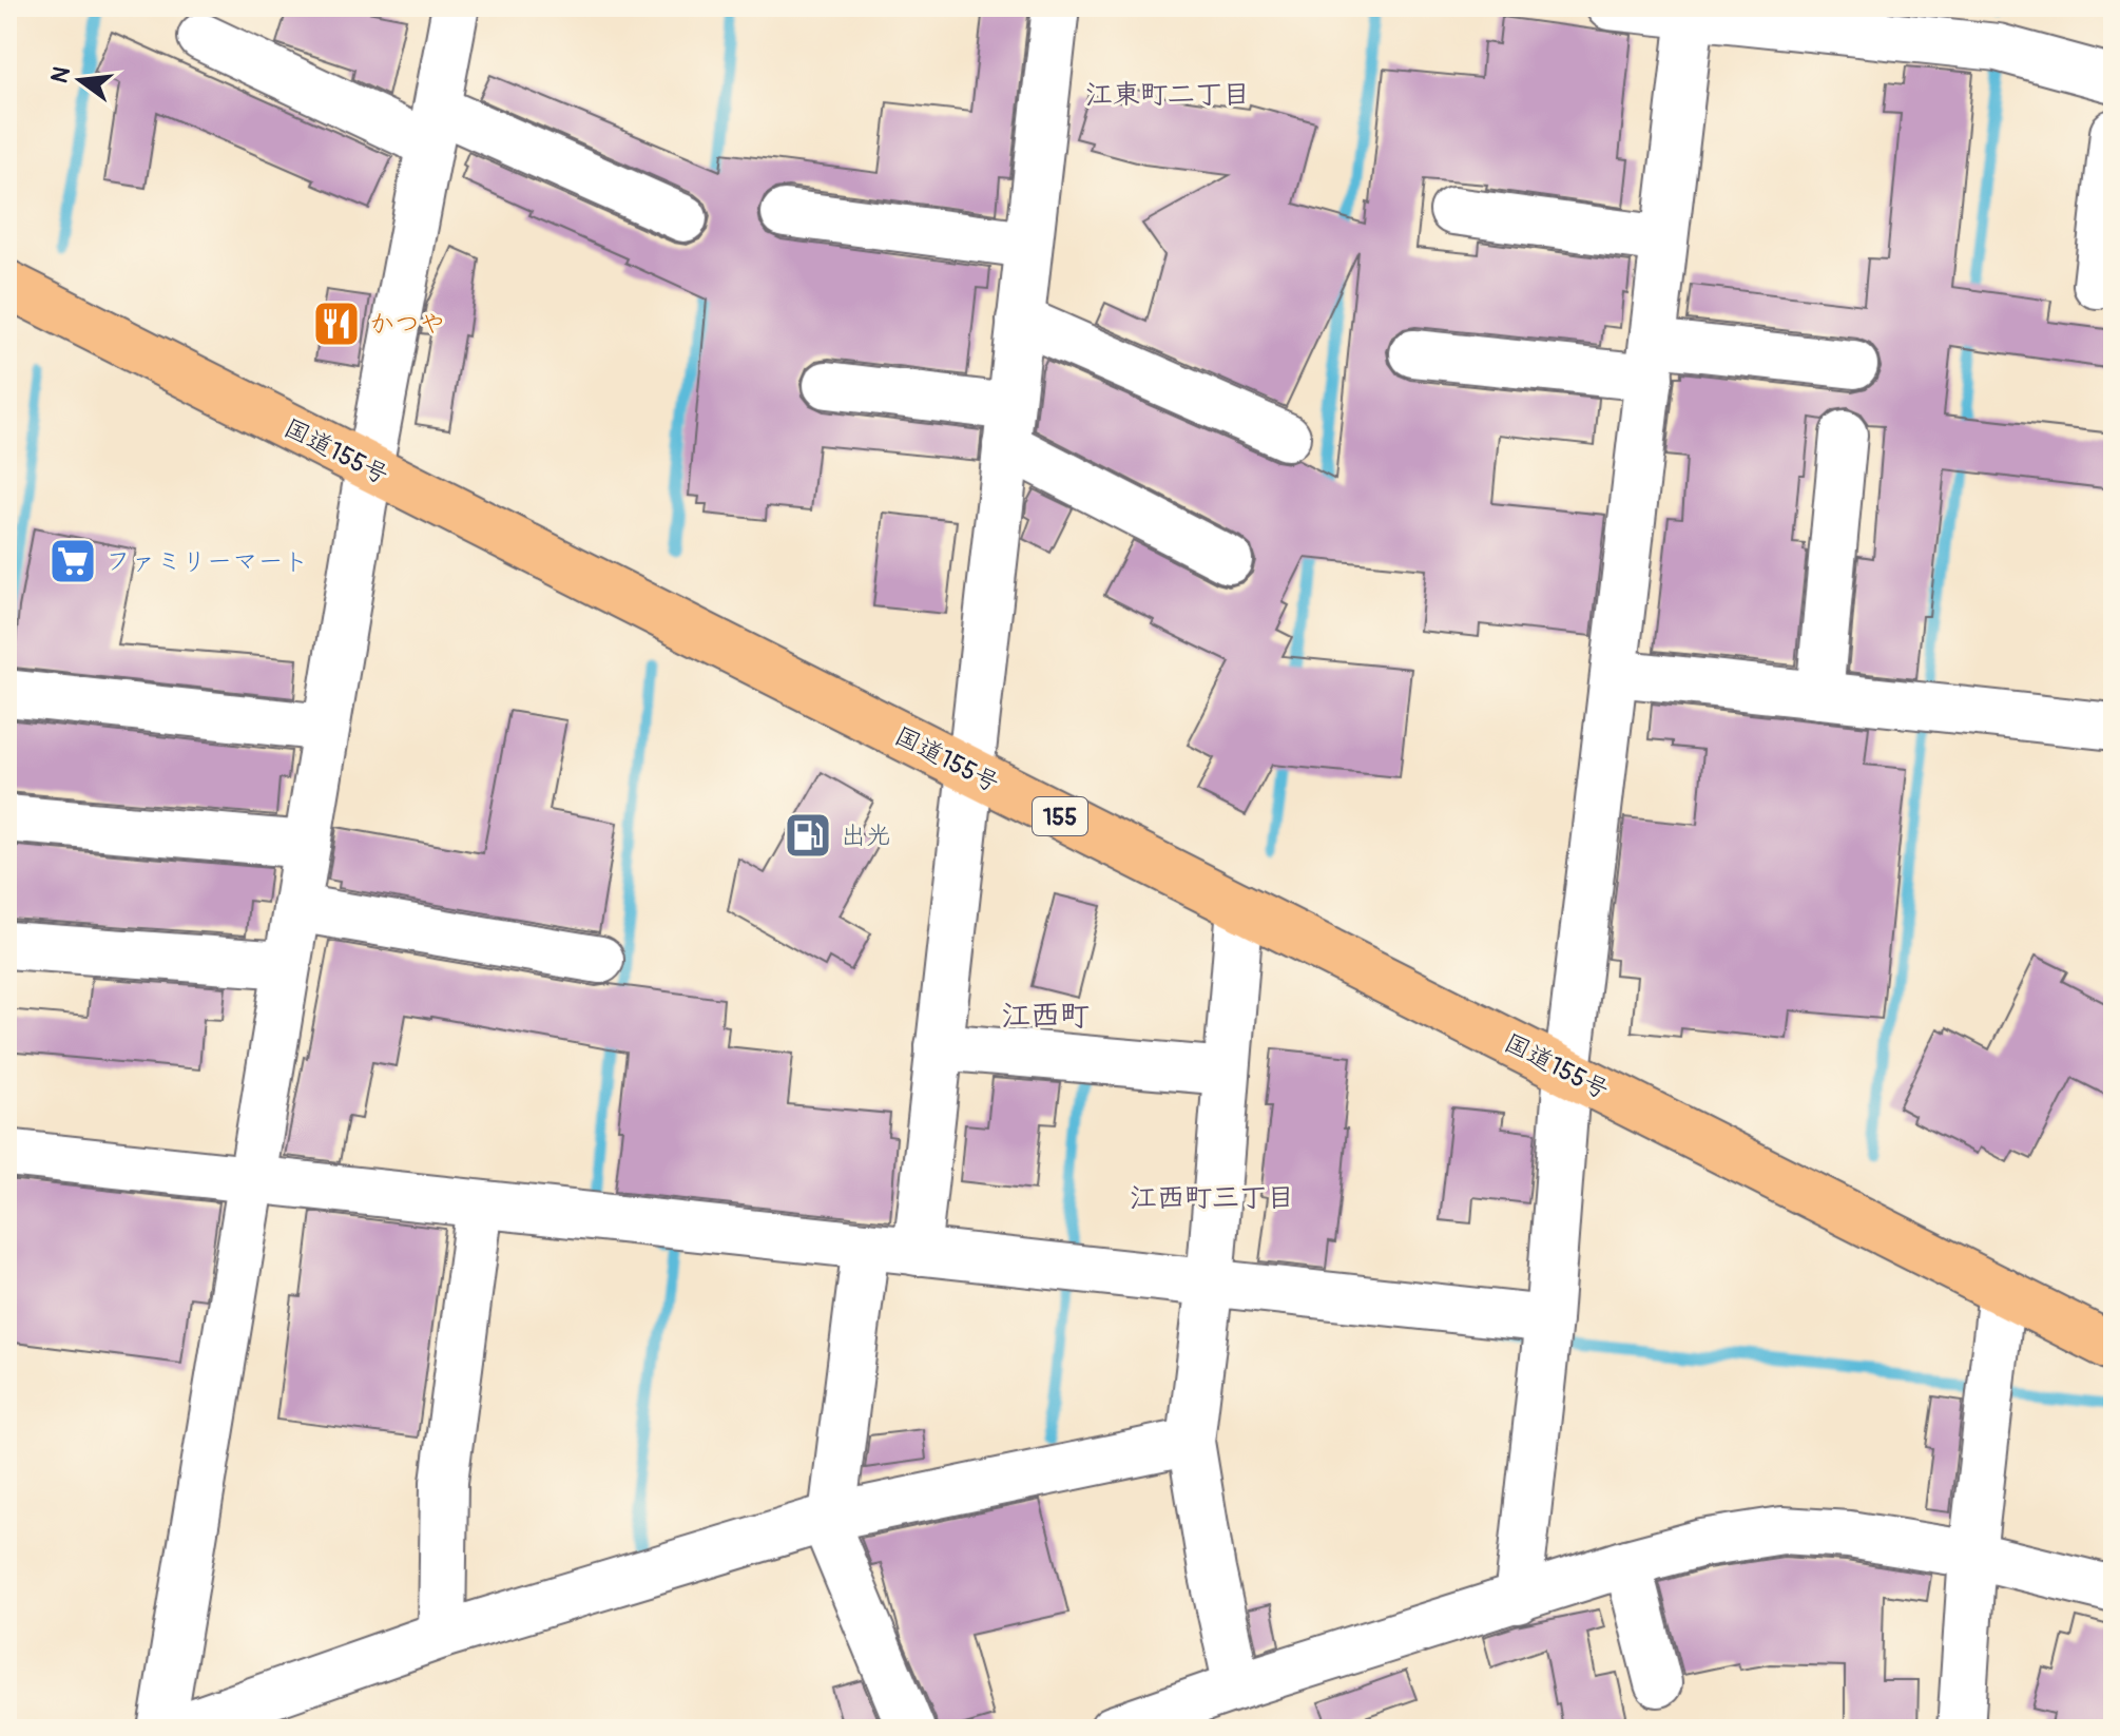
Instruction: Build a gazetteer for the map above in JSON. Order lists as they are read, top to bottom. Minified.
{"streets":{"highway":["国道155号","155"]},"districts":["江東町二丁目","江西町","江西町三丁目"],"places":{"restaurant":["かつや"],"supermarket":["ファミリーマート"],"fuel station":["出光"]},"north":"left"}
